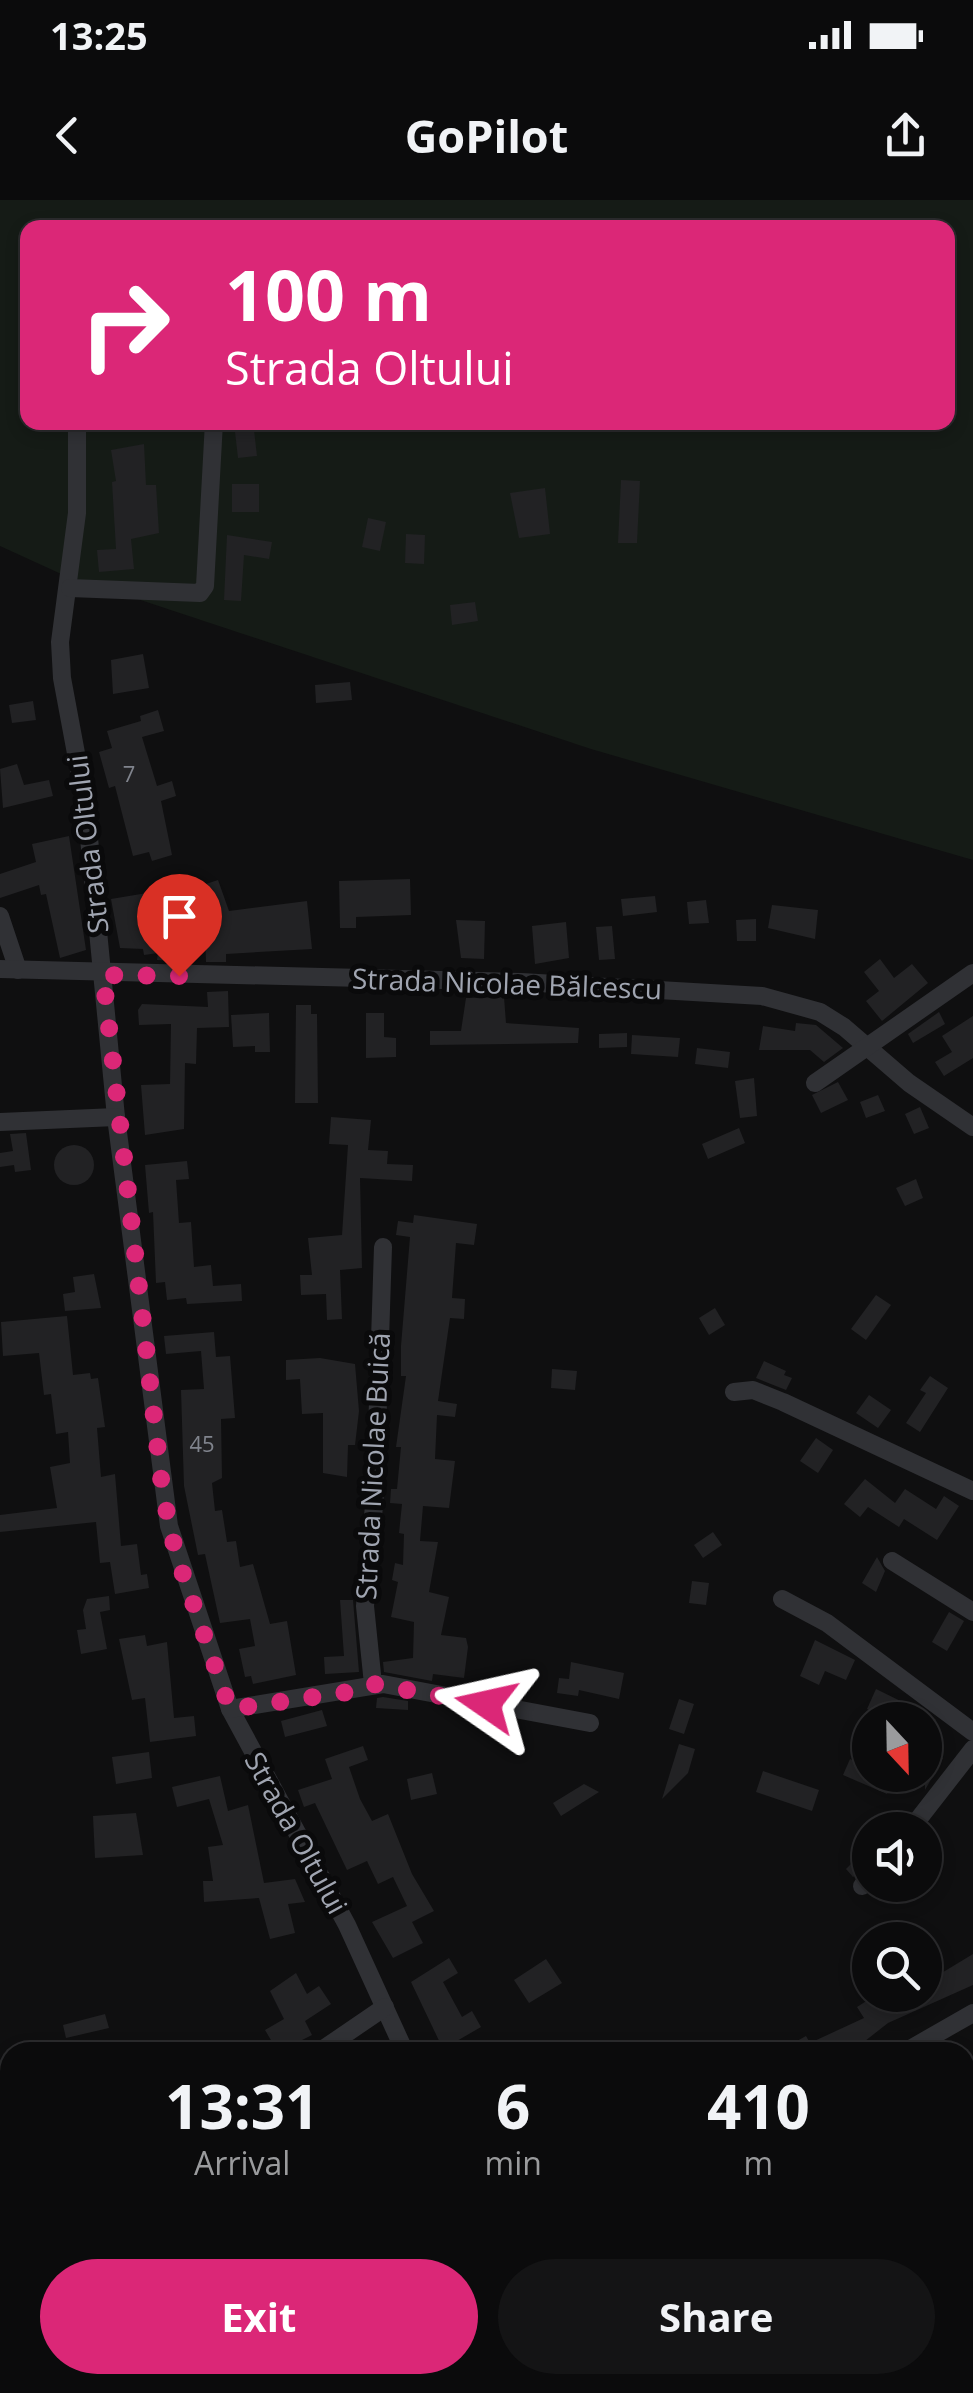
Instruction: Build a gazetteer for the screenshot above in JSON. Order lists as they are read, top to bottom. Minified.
{"streets":{"street":["Strada Oltului","Strada Nicolae Bălcescu","Strada Nicolae Buică"]},"crossings":[["Strada Oltului","Strada Nicolae Bălcescu"]],"house_numbers":["7","45"],"north":"bottom","page":{"status":"13:25","header":"GoPilot","turn":["100 m","Strada Oltului"],"eta":["13:31","Arrival","6","min","410","m"],"buttons":["Exit","Share"]}}
